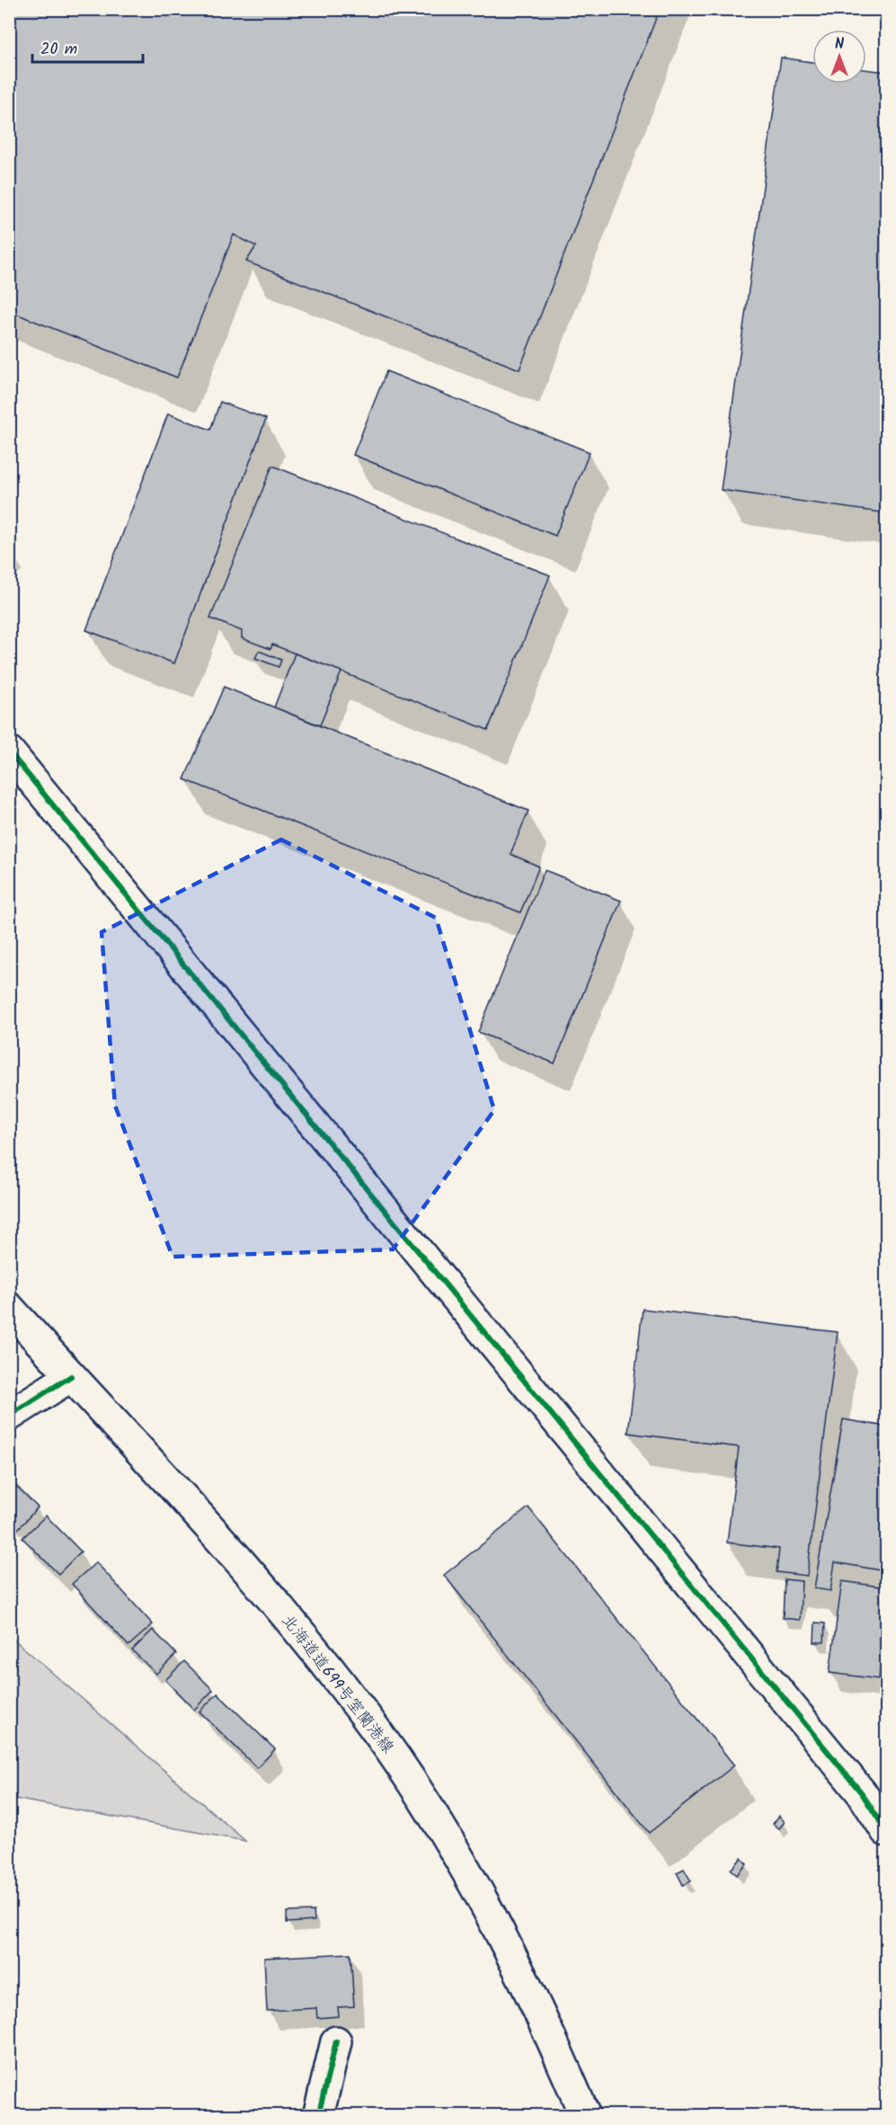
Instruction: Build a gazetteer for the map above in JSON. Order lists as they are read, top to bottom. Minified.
{"streets":{"street":["北海道道699号室蘭港線"]},"scale_bar":"20 m","north":"top"}
